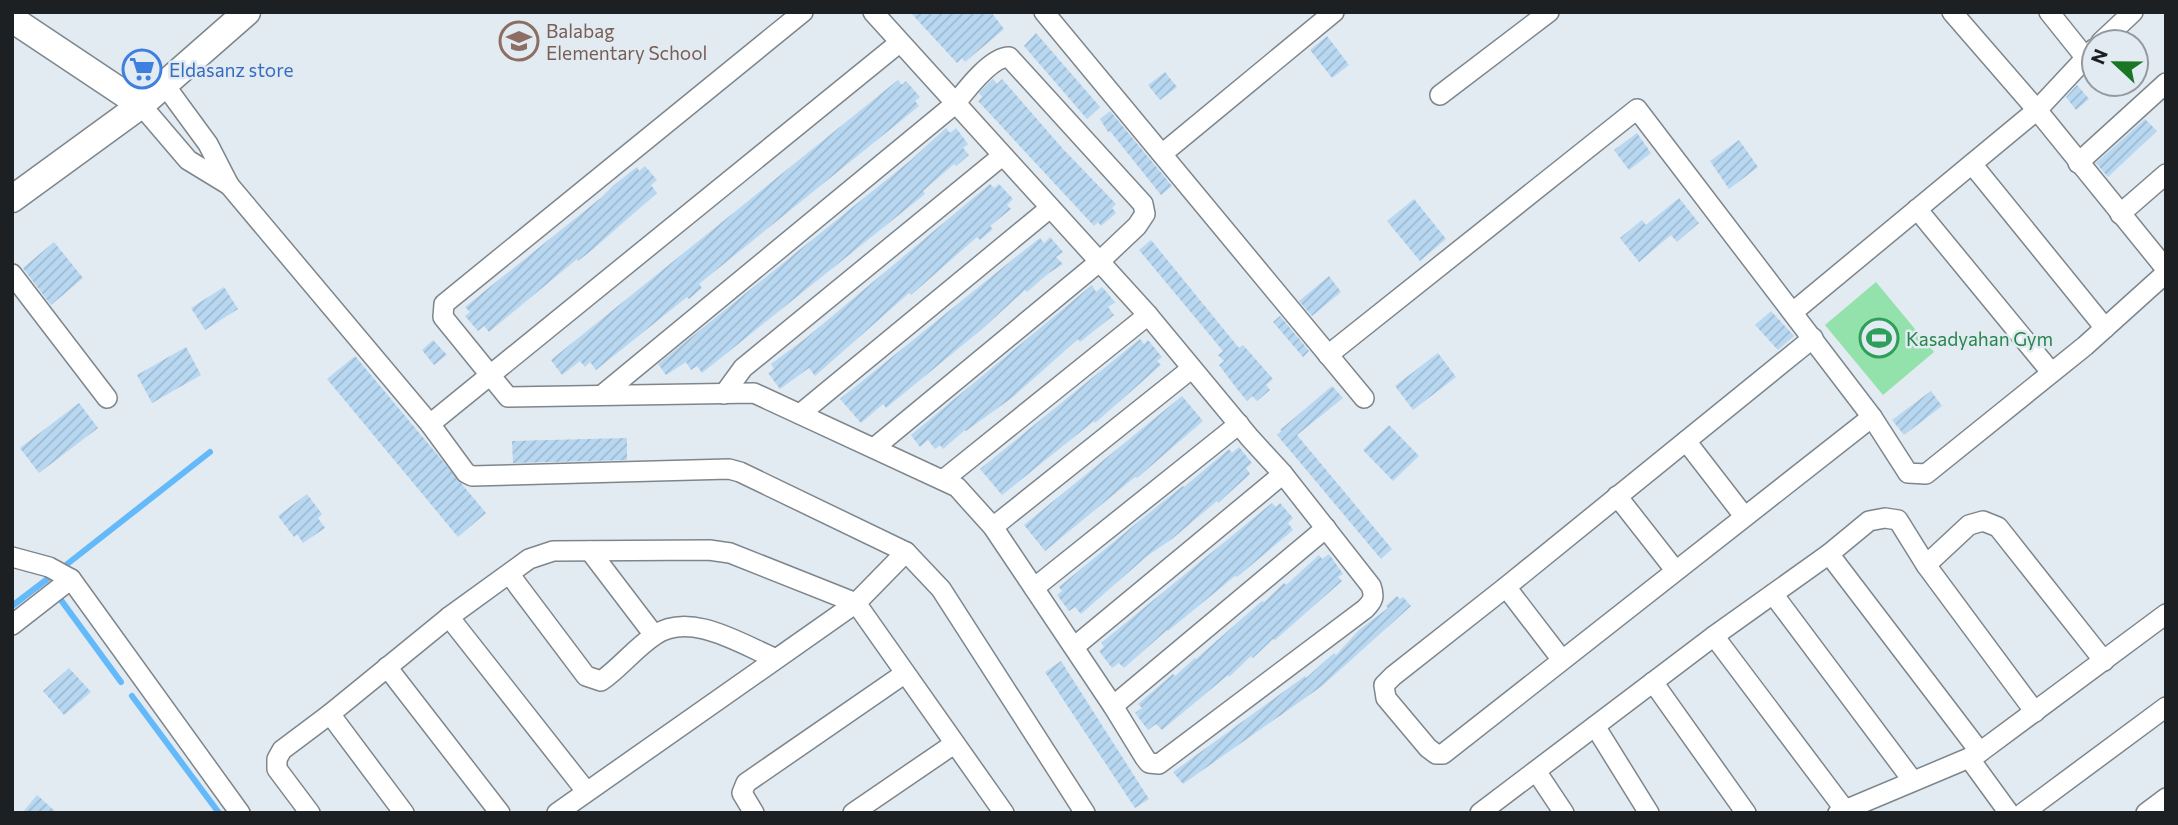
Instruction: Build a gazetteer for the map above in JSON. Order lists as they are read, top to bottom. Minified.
{"places":{"school or university":["Balabag Elementary School"],"supermarket":["Eldasanz store"],"sports":["Kasadyahan Gym"]},"north":"left"}
